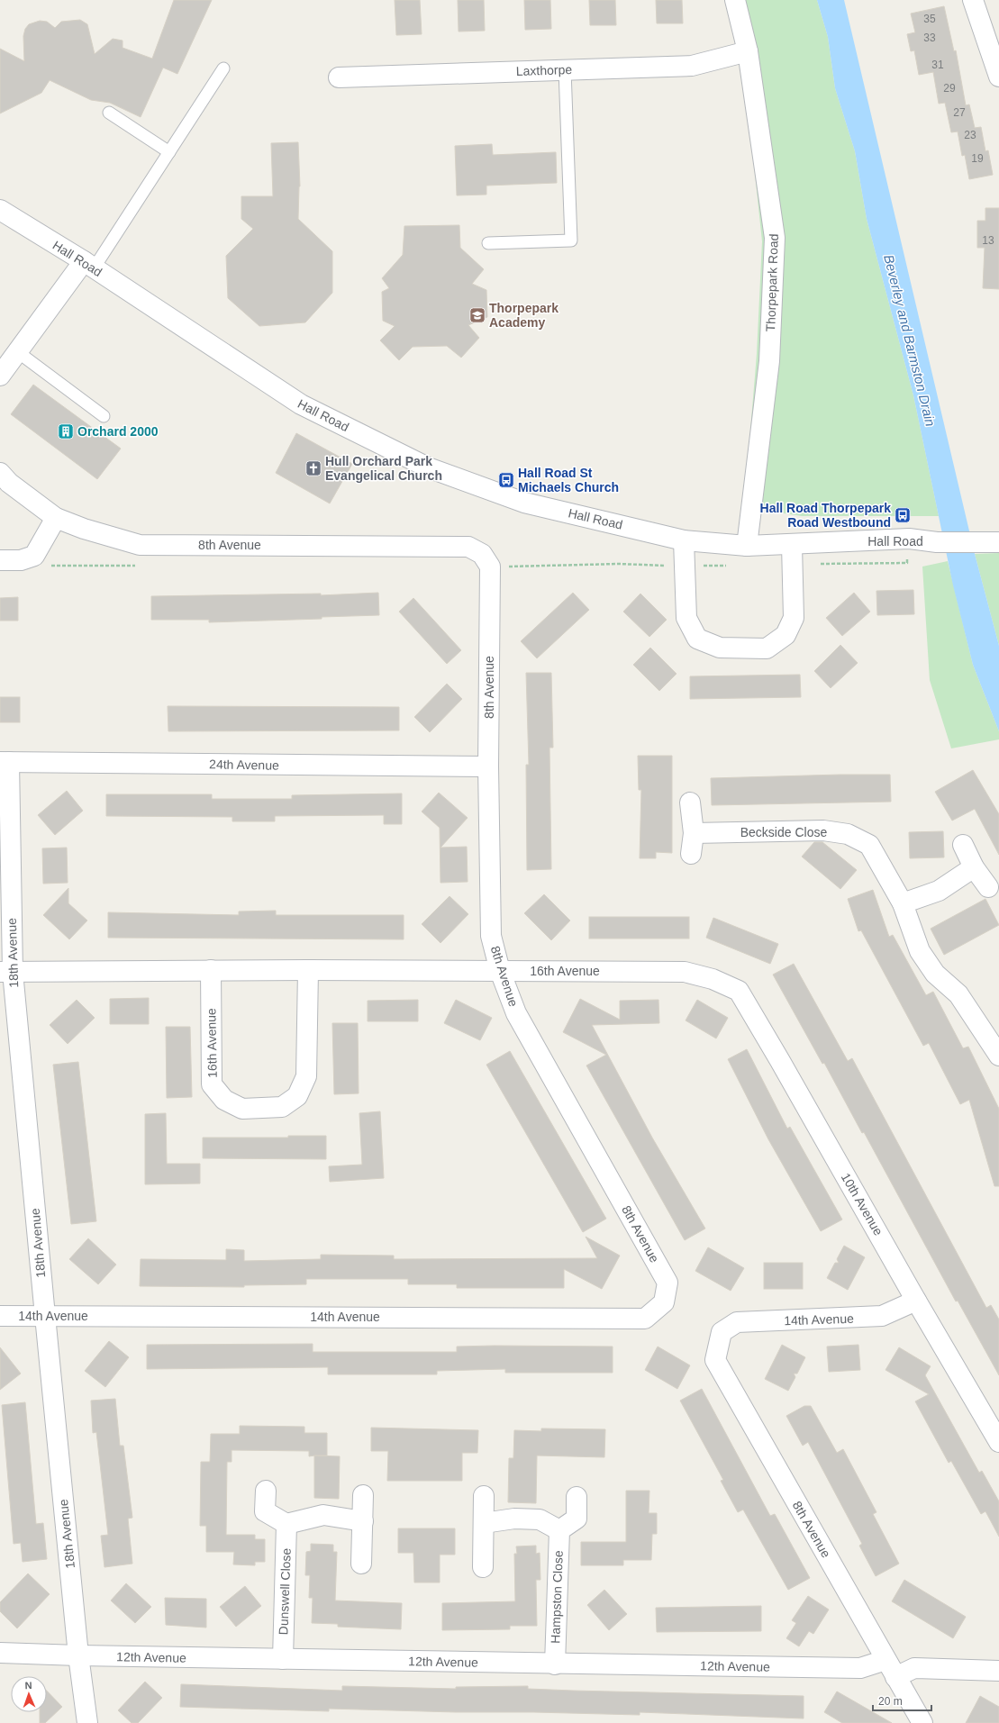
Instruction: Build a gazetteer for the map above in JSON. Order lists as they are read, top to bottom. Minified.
{"streets":{"street":["Laxthorpe","Hall Road","Thorpepark Road","8th Avenue","24th Avenue","Beckside Close","18th Avenue","16th Avenue","10th Avenue","14th Avenue","Dunswell Close","Hampston Close","12th Avenue"]},"crossings":[["Laxthorpe","Thorpepark Road"],["Hall Road","Thorpepark Road"],["8th Avenue","24th Avenue"],["8th Avenue","16th Avenue"],["8th Avenue","14th Avenue"],["8th Avenue","12th Avenue"],["24th Avenue","18th Avenue"],["18th Avenue","16th Avenue"],["18th Avenue","14th Avenue"],["18th Avenue","12th Avenue"],["16th Avenue","10th Avenue"],["10th Avenue","14th Avenue"],["Dunswell Close","12th Avenue"],["Hampston Close","12th Avenue"]],"water":["Beverley and Barmston Drain"],"places":{"school or university":["Thorpepark Academy"],"building":["Orchard 2000"],"church":["Hull Orchard Park Evangelical Church"],"bus stop":["Hall Road St Michaels Church","Hall Road Thorpepark Road Westbound"]},"house_numbers":["35","33","31","29","27","23","19","13"],"scale_bar":"20 m","north":"top"}
